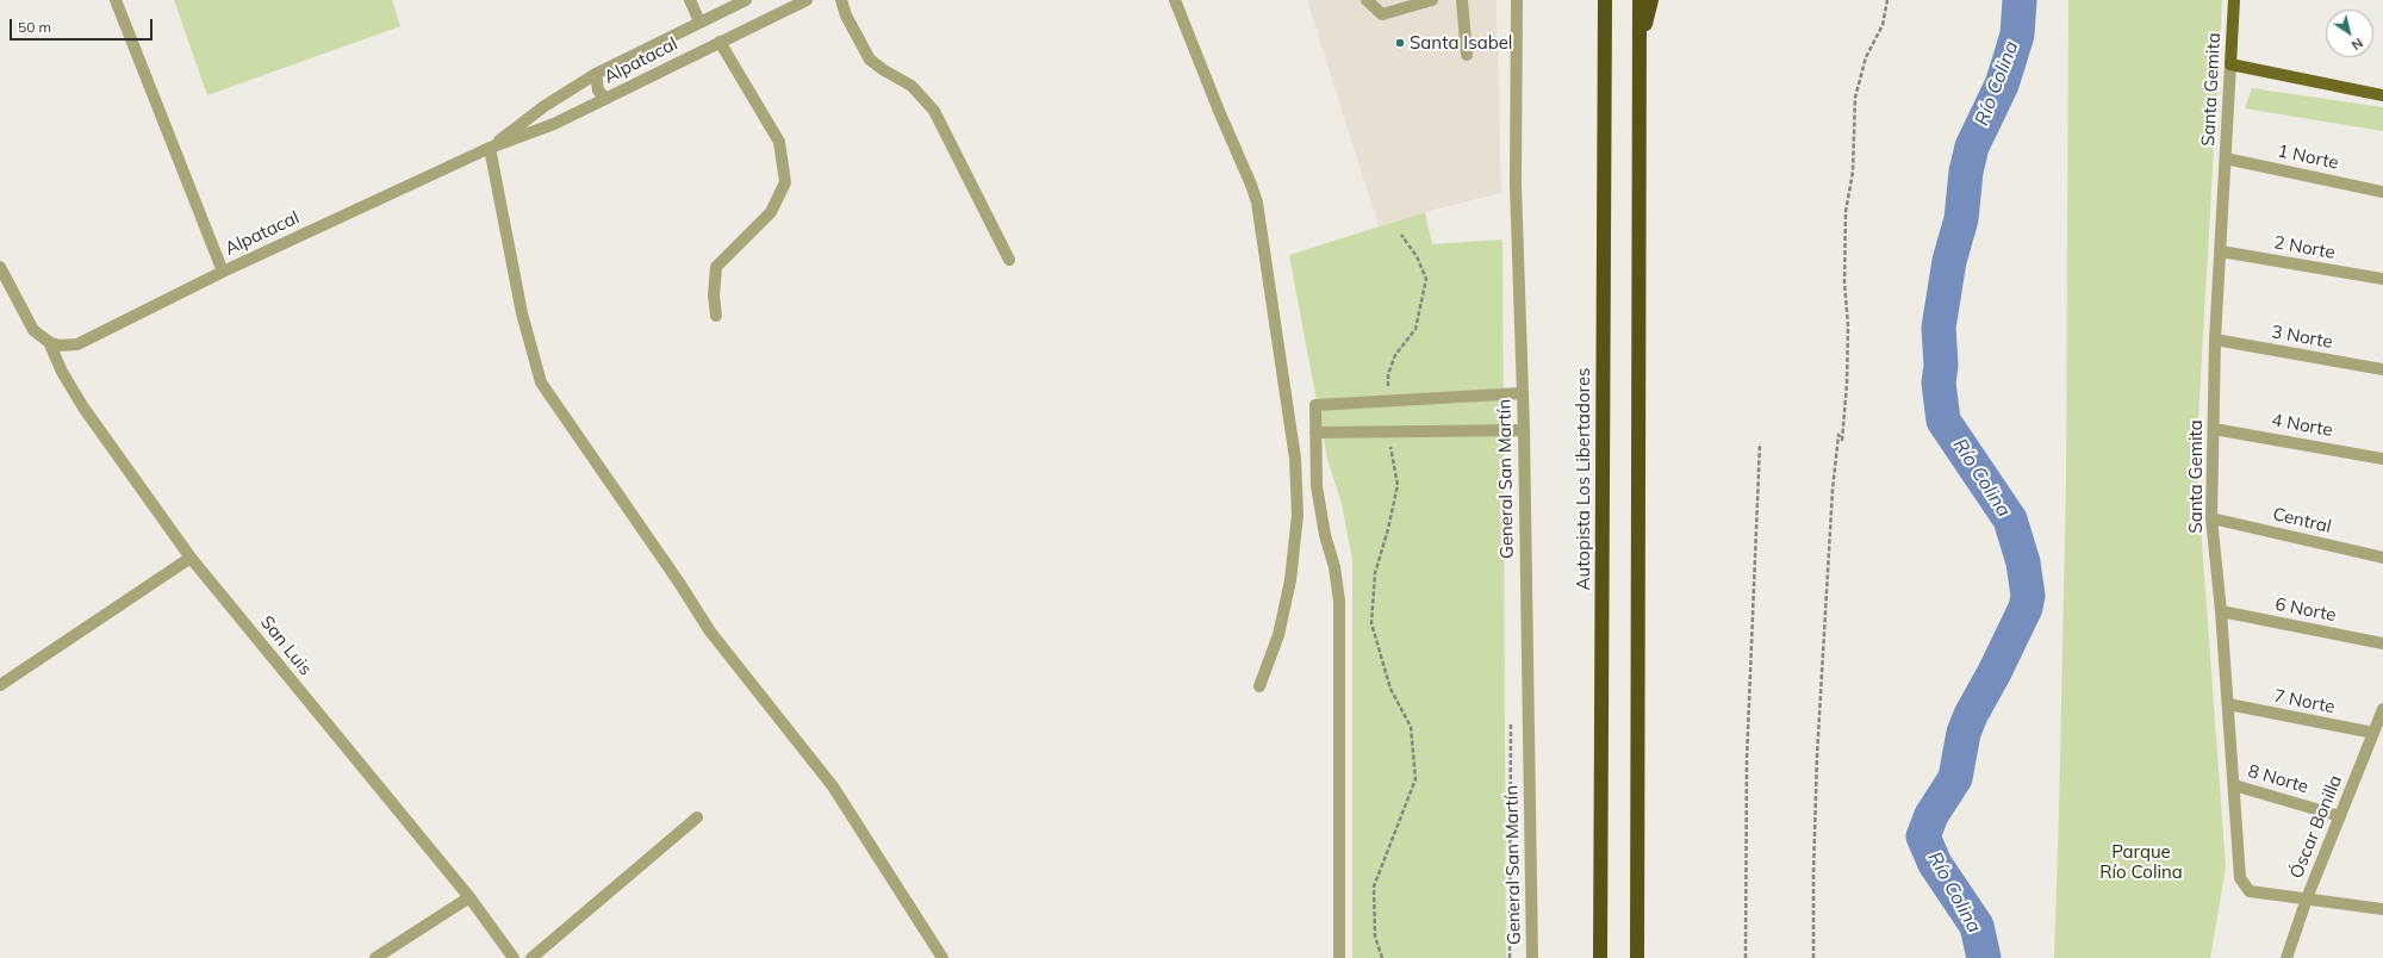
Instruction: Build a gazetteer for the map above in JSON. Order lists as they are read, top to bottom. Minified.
{"streets":{"highway":["Autopista Los Libertadores"],"main road":["Santa Gemita"],"street":["Alpatacal","1 Norte","2 Norte","3 Norte","4 Norte","General San Martín","Central","6 Norte","San Luis","7 Norte","8 Norte","Óscar Bonilla"]},"crossings":[["Alpatacal","San Luis"],["Santa Gemita","1 Norte"],["Santa Gemita","2 Norte"],["Santa Gemita","3 Norte"],["Santa Gemita","4 Norte"],["Santa Gemita","Central"],["Santa Gemita","6 Norte"],["Santa Gemita","7 Norte"],["Santa Gemita","8 Norte"],["Santa Gemita","Óscar Bonilla"],["7 Norte","Óscar Bonilla"],["8 Norte","Óscar Bonilla"]],"water":["Río Colina"],"parks":["Parque Río Colina"],"places":["Santa Isabel"],"scale_bar":"50 m","north":"bottom right"}
